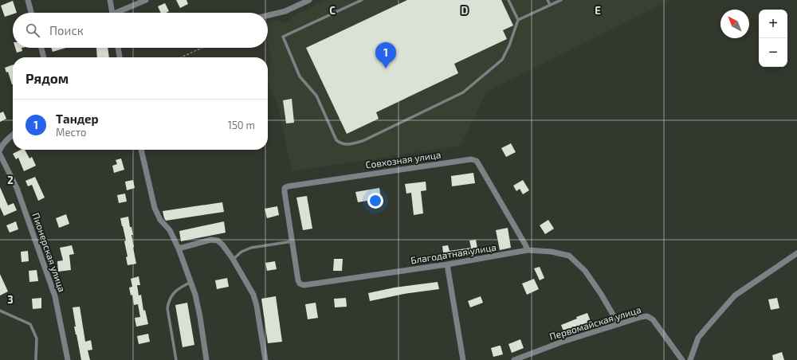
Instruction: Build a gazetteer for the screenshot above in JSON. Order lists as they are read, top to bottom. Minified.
{"streets":{"street":["Совхозная улица","Пионерская улица","Благодатная улица","Первомайская улица"]},"crossings":[["Совхозная улица","Благодатная улица"],["Благодатная улица","Первомайская улица"]],"north":"top left","page":{"map_buttons":["+","−"],"search":"Поиск","pins":"1","heading":"Рядом","list":[{"mark":"1","name":"Тандер","note":"Место","value":"150 m"}]},"grid":{"columns":["C","D","E"],"rows":["2","3"]}}
